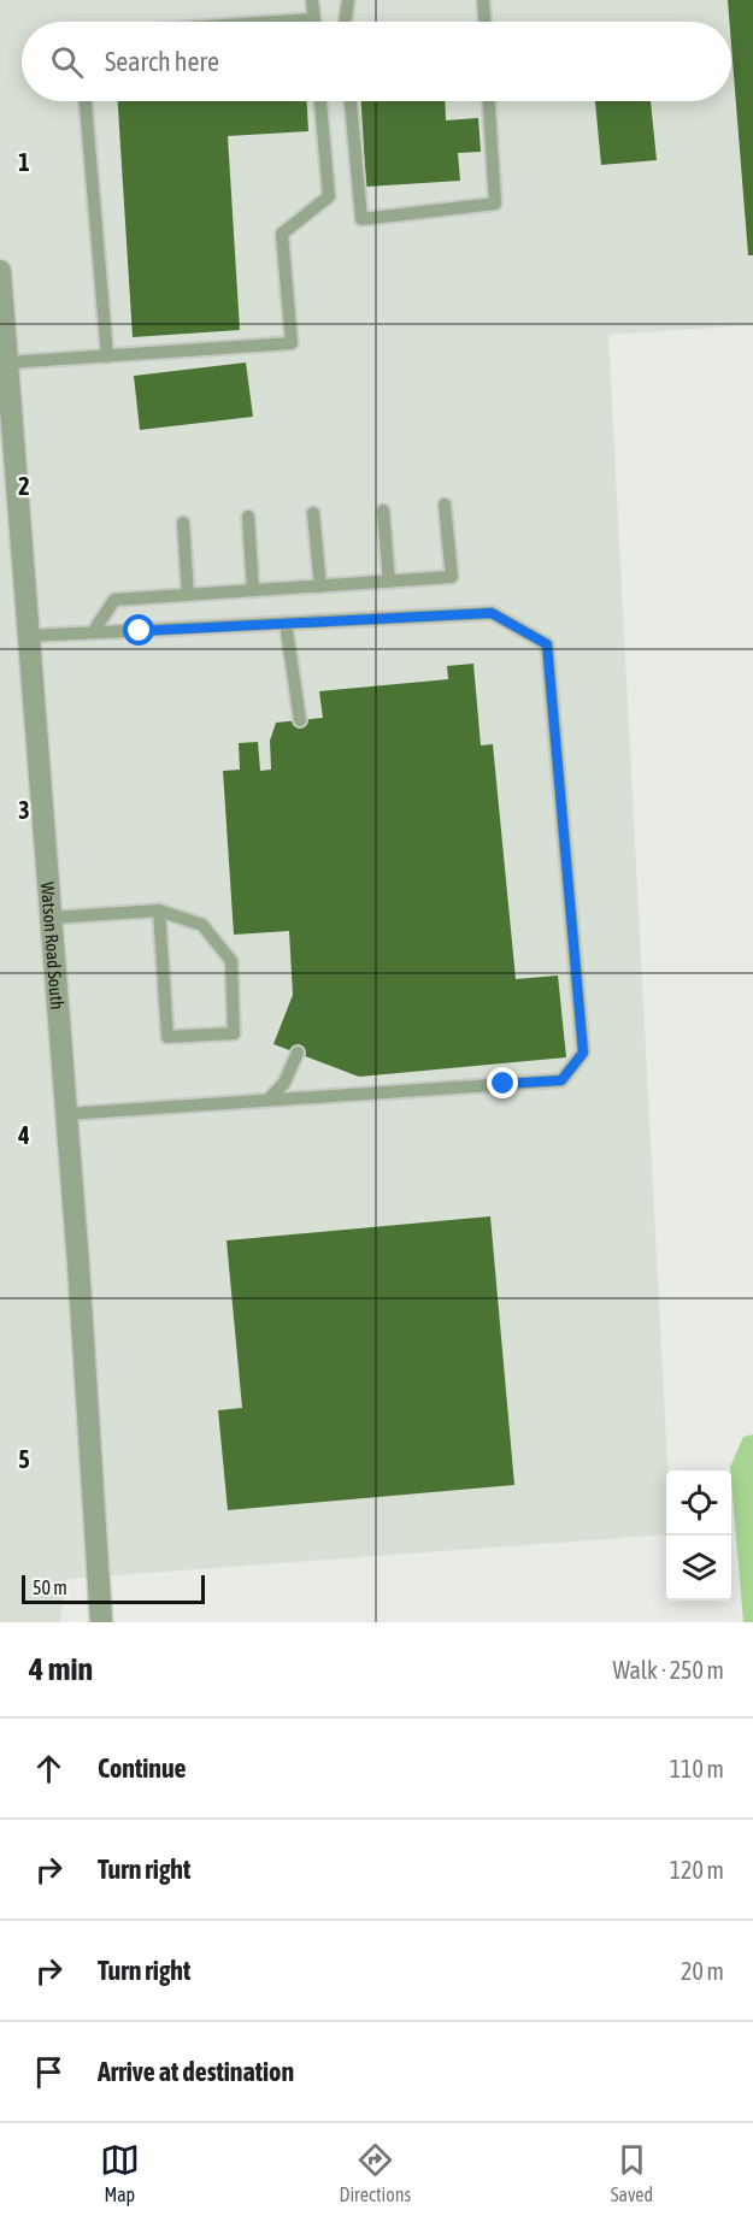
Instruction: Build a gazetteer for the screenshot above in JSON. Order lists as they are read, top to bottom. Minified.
{"streets":{"street":["Watson Road South"]},"scale_bar":"50 m","page":{"search":"Search here","scale":"50 m","heading":["4 min","Walk · 250 m"],"list":[["Continue","110 m"],["Turn right","120 m"],["Turn right","20 m"],"Arrive at destination"],"nav":["Map","Directions","Saved"]},"grid":{"rows":["1","2","3","4","5"]}}
